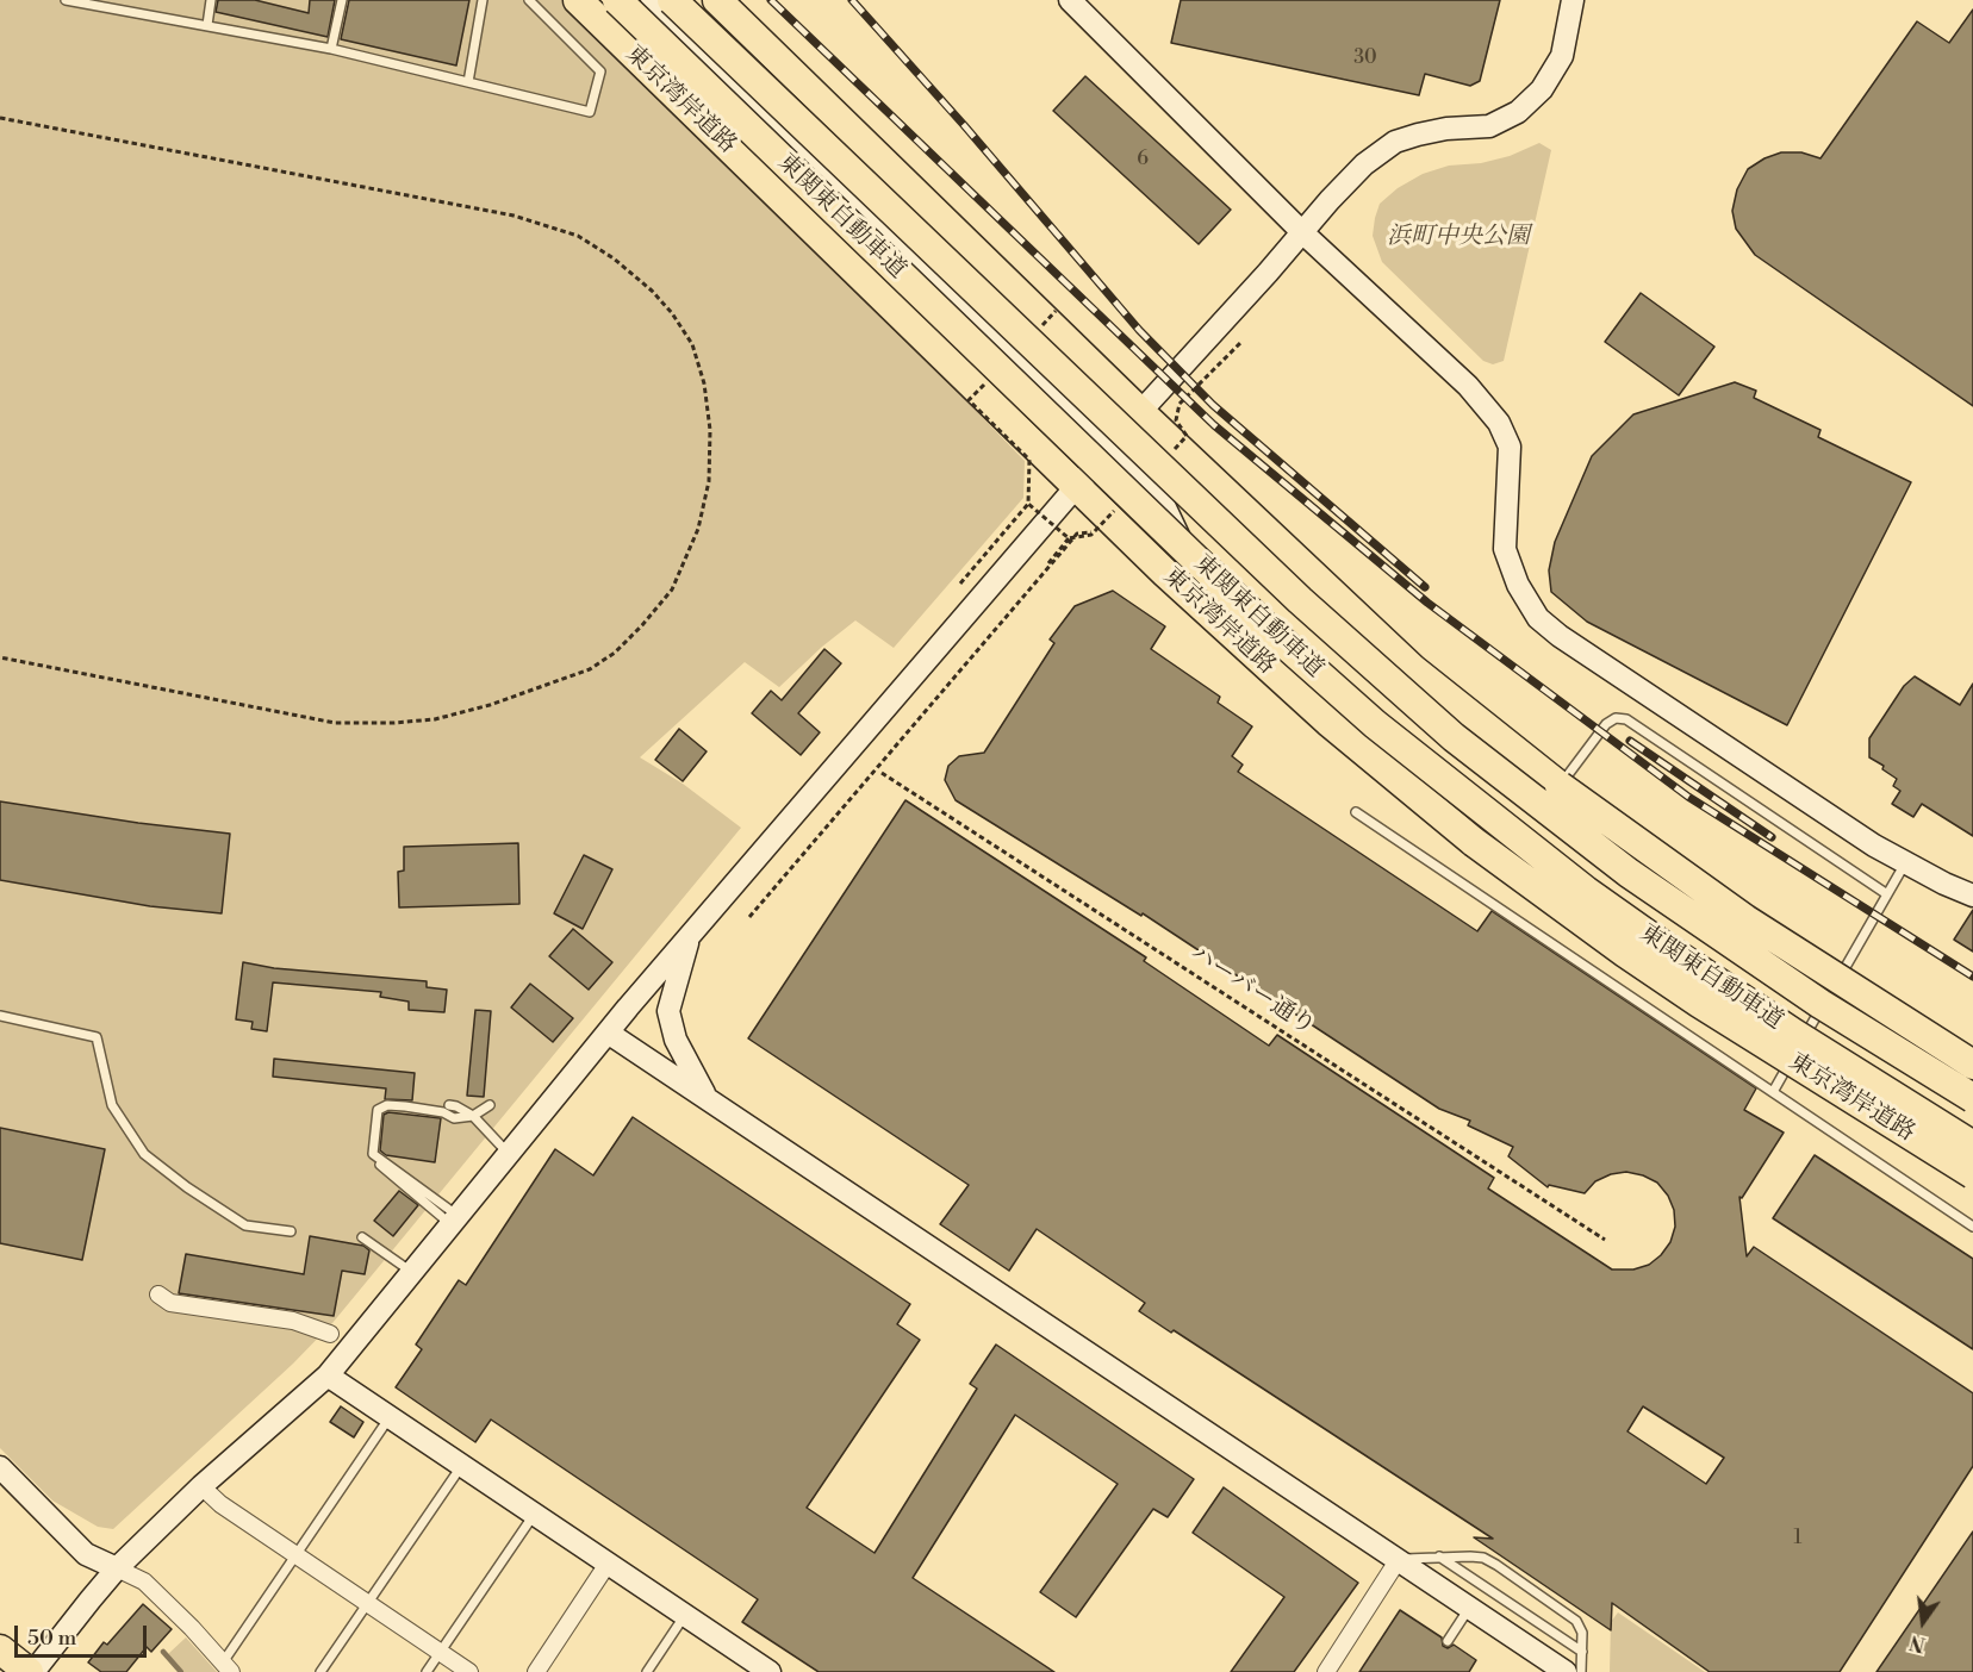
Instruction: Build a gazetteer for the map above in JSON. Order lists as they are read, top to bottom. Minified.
{"streets":{"highway":["東京湾岸道路","東関東自動車道"],"path":["ハーバー通り"]},"parks":["浜町中央公園"],"house_numbers":["30","6","1"],"scale_bar":"50 m","north":"bottom"}
